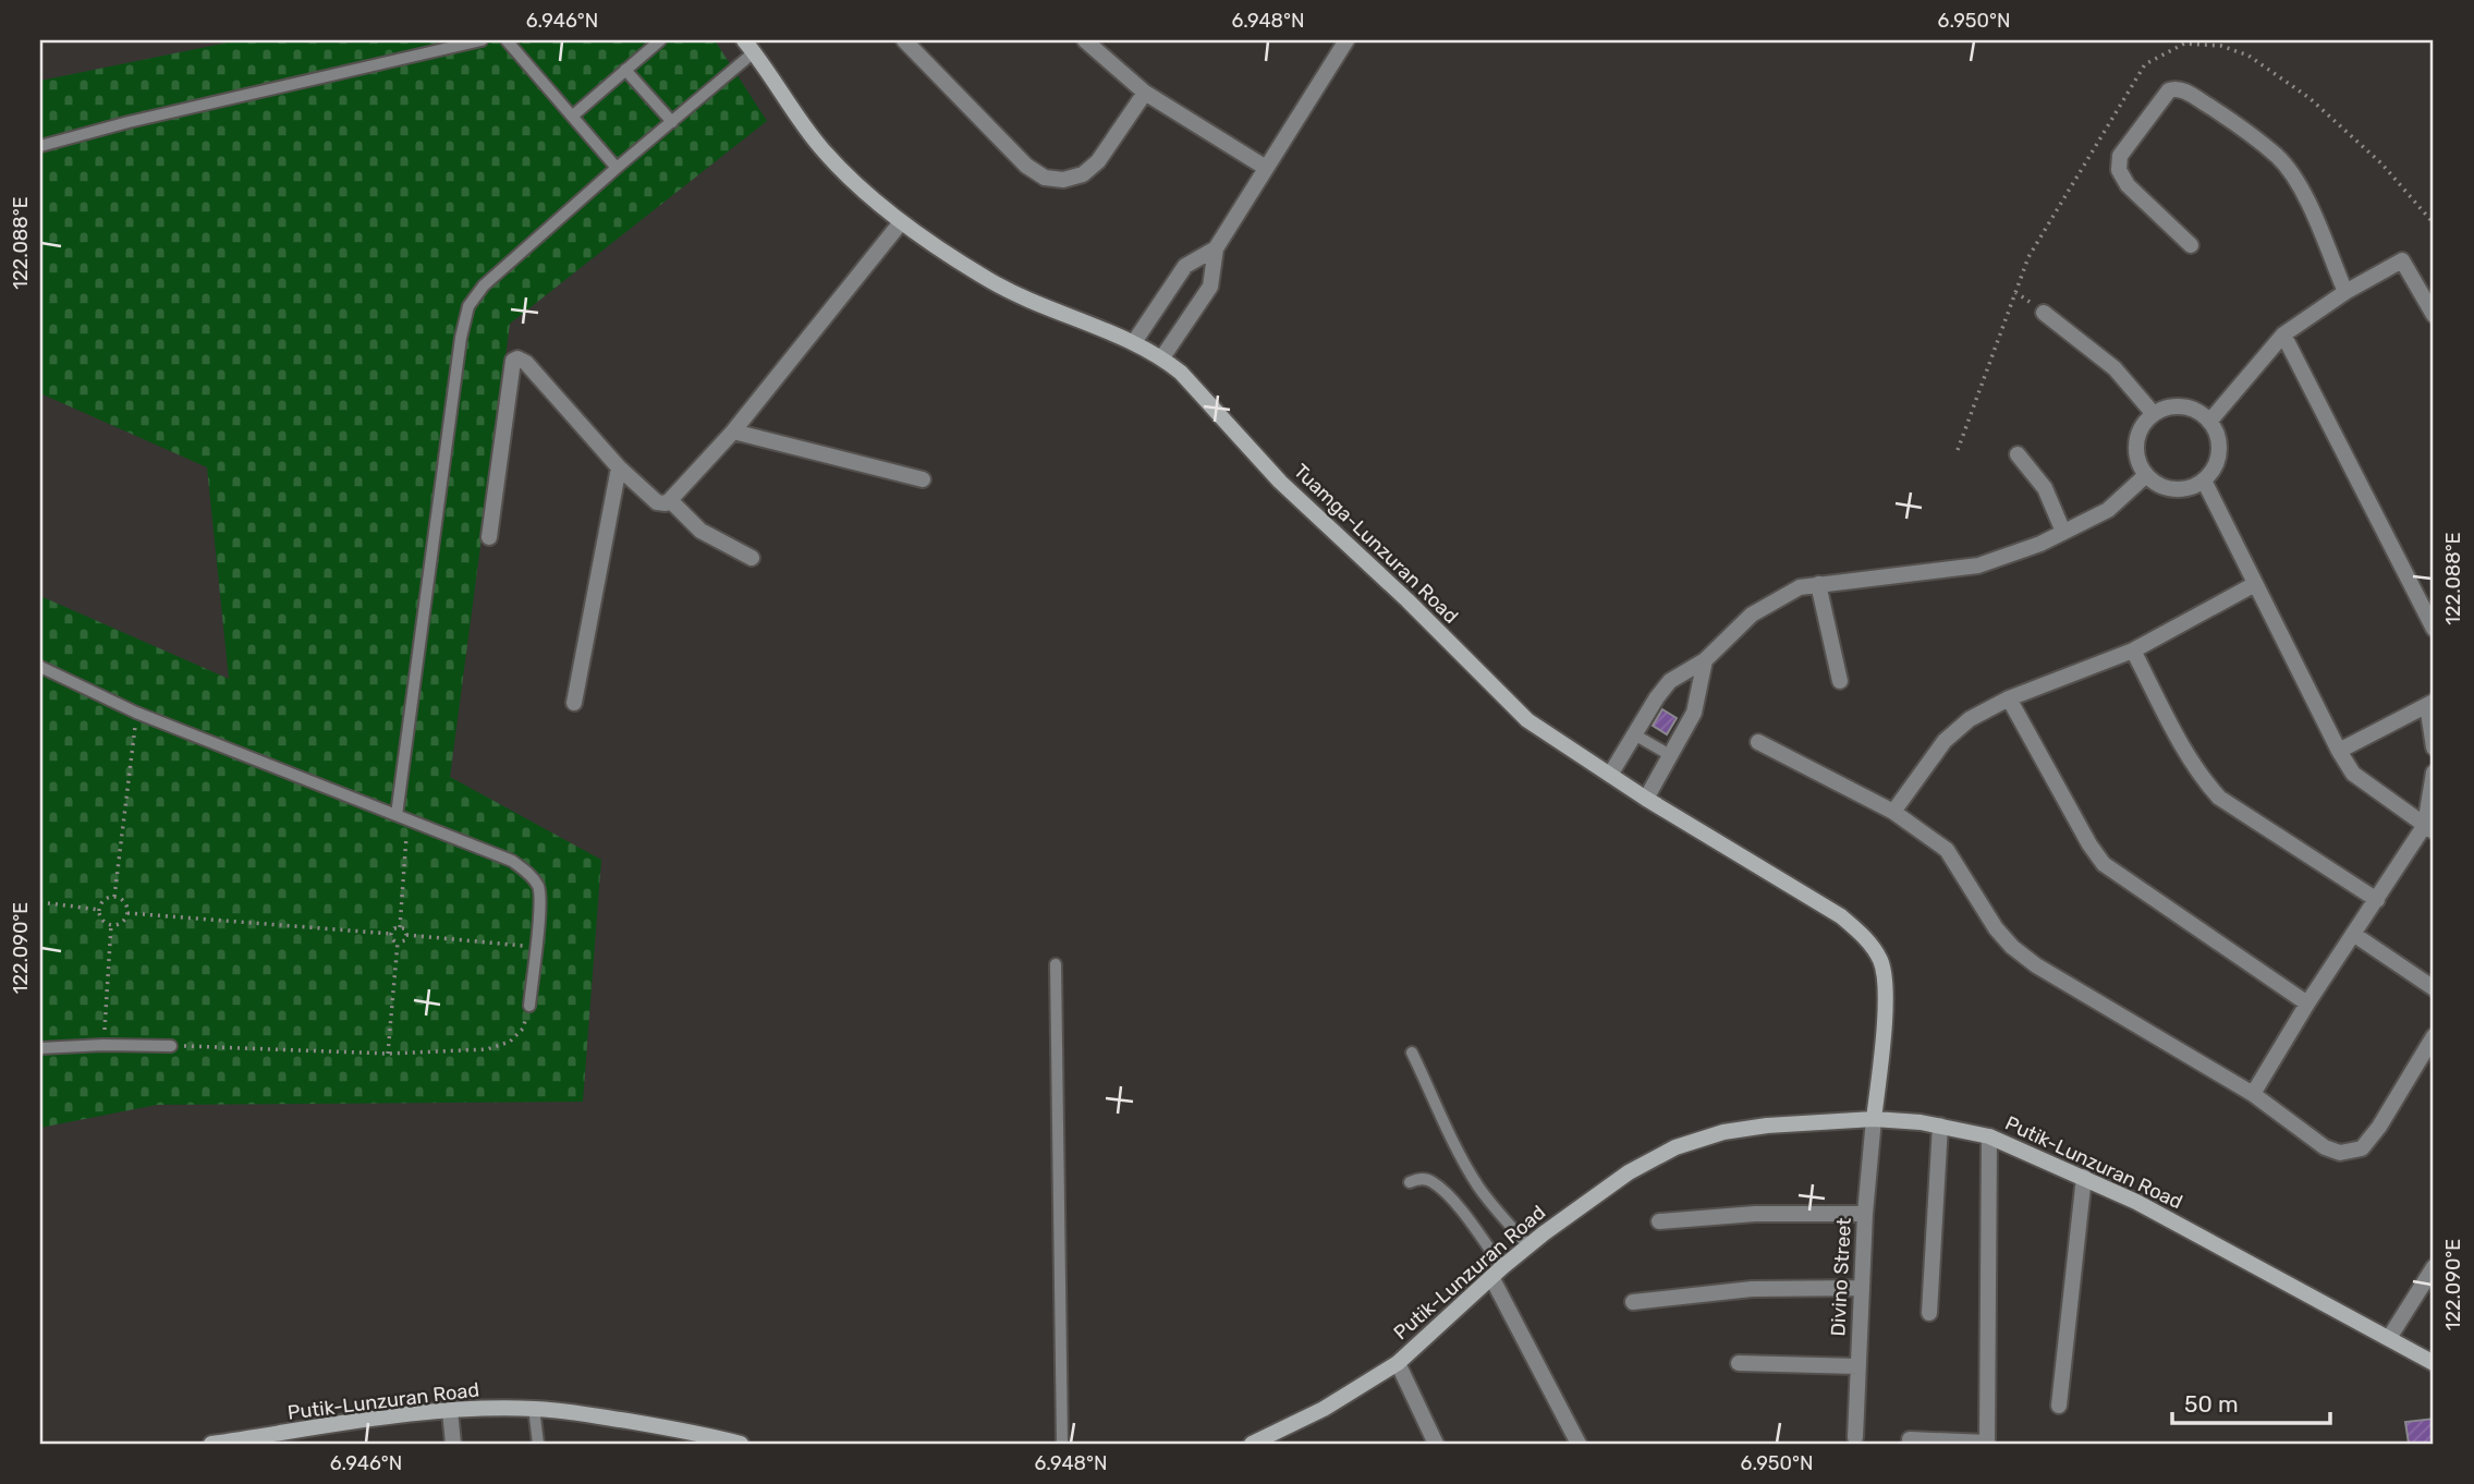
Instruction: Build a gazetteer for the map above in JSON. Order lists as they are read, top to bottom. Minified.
{"streets":{"street":["Tuamga-Lunzuran Road","Putik-Lunzuran Road","Divino Street"]},"crossings":[["Tuamga-Lunzuran Road","Putik-Lunzuran Road"],["Tuamga-Lunzuran Road","Divino Street"],["Putik-Lunzuran Road","Divino Street"]],"scale_bar":"50 m","coordinates":["6.946°N","6.948°N","6.950°N","122.088°E","122.090°E"]}
